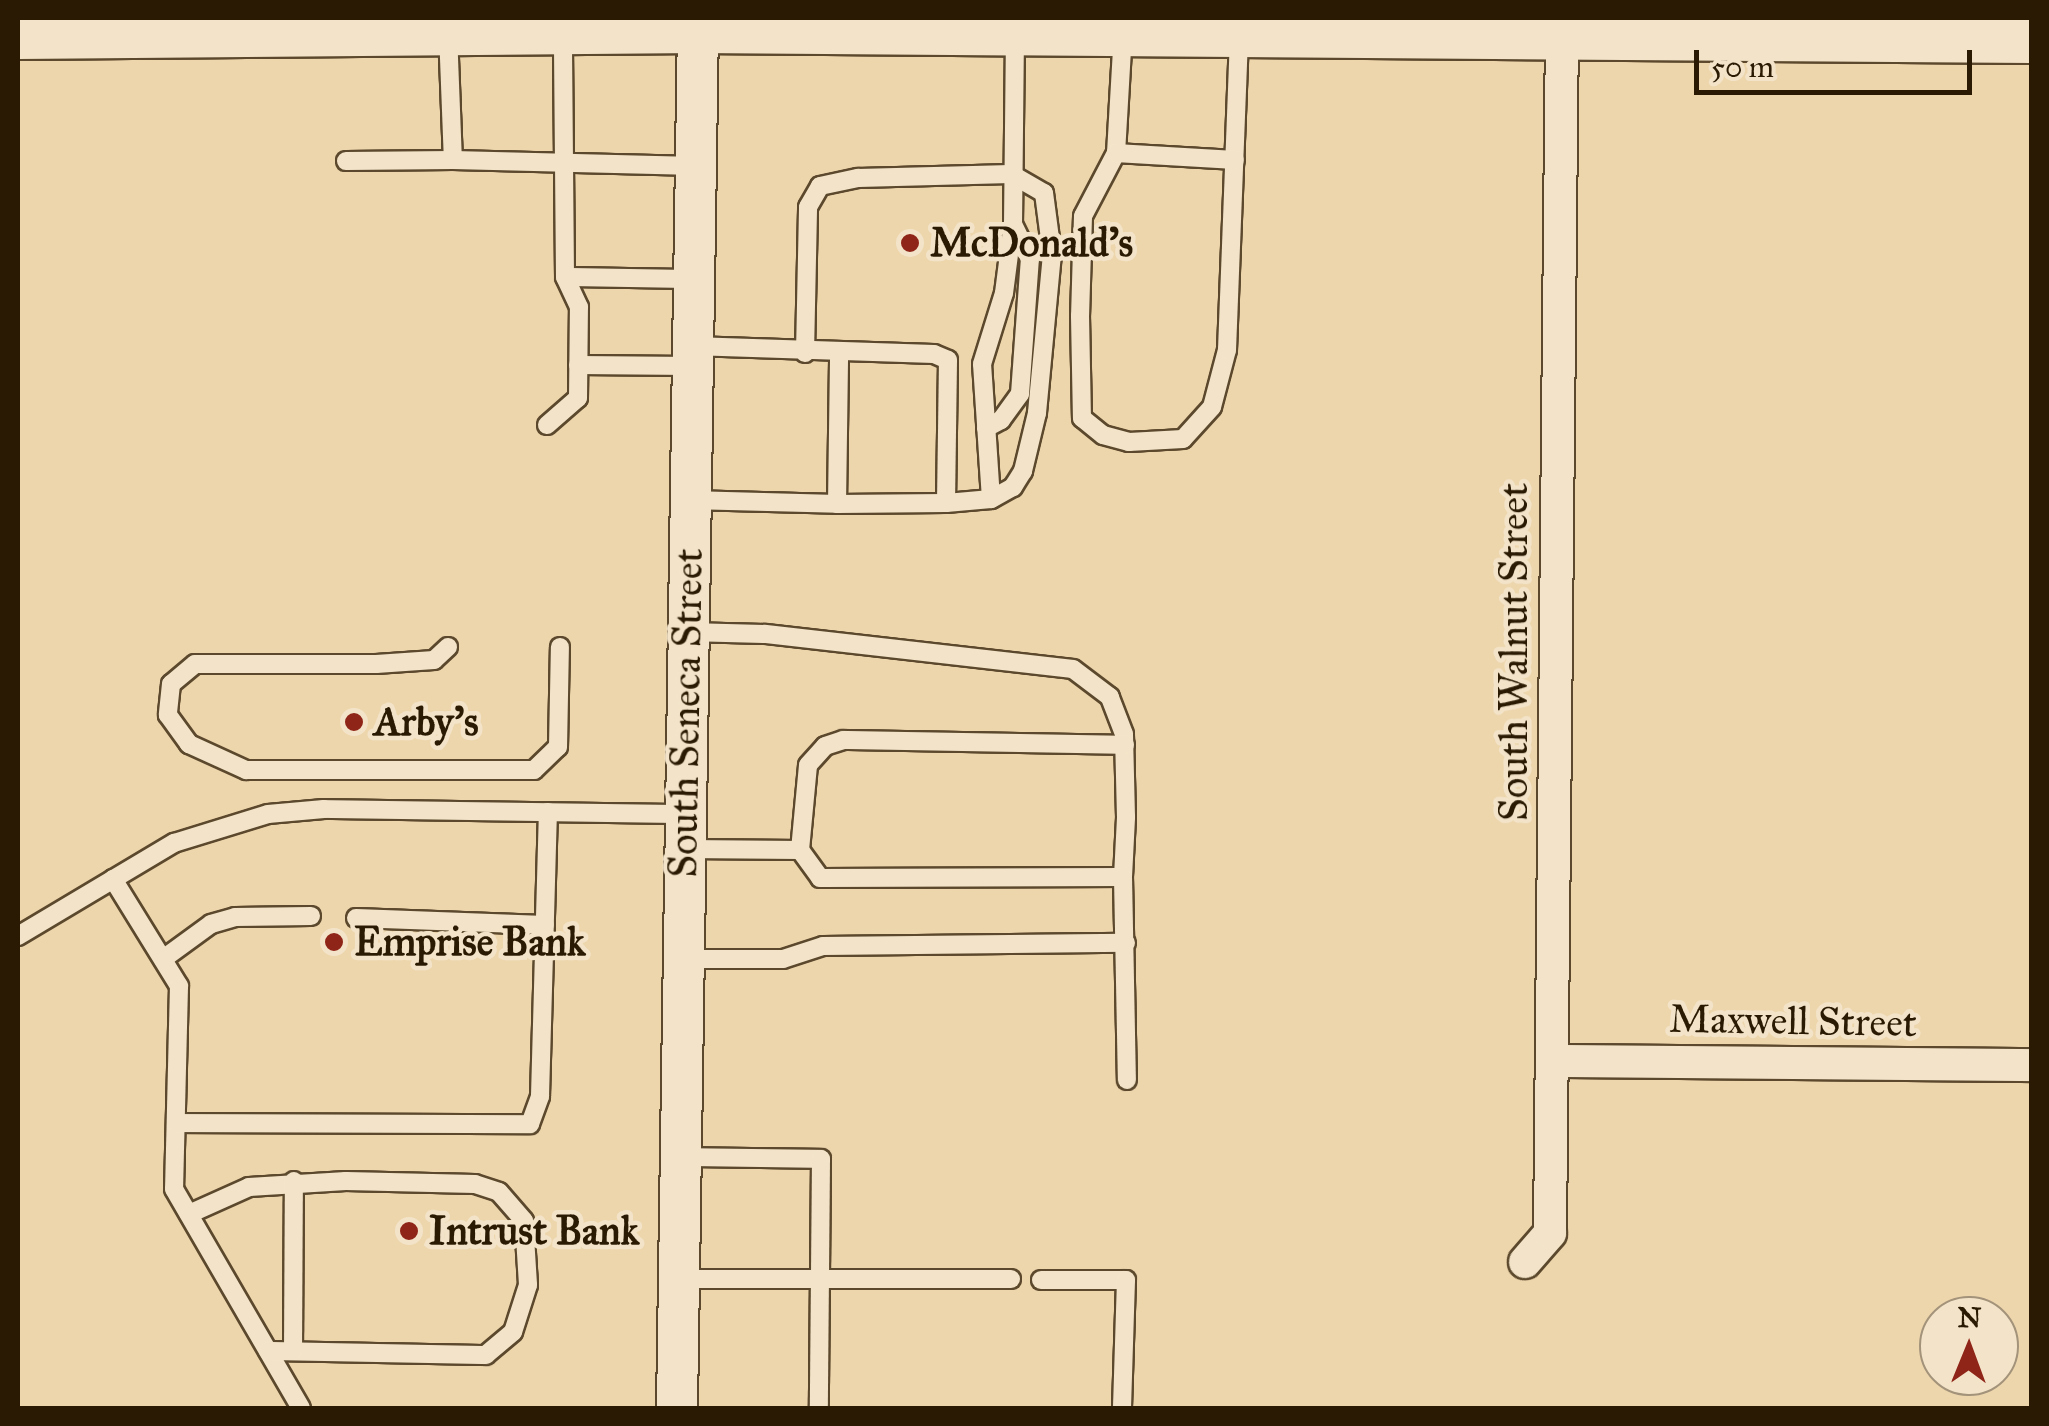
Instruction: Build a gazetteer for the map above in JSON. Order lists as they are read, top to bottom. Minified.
{"streets":{"street":["South Walnut Street","South Seneca Street","Maxwell Street"]},"crossings":[["South Walnut Street","Maxwell Street"]],"places":["McDonald's","Arby's","Emprise Bank","Intrust Bank"],"scale_bar":"50 m","north":"top"}
